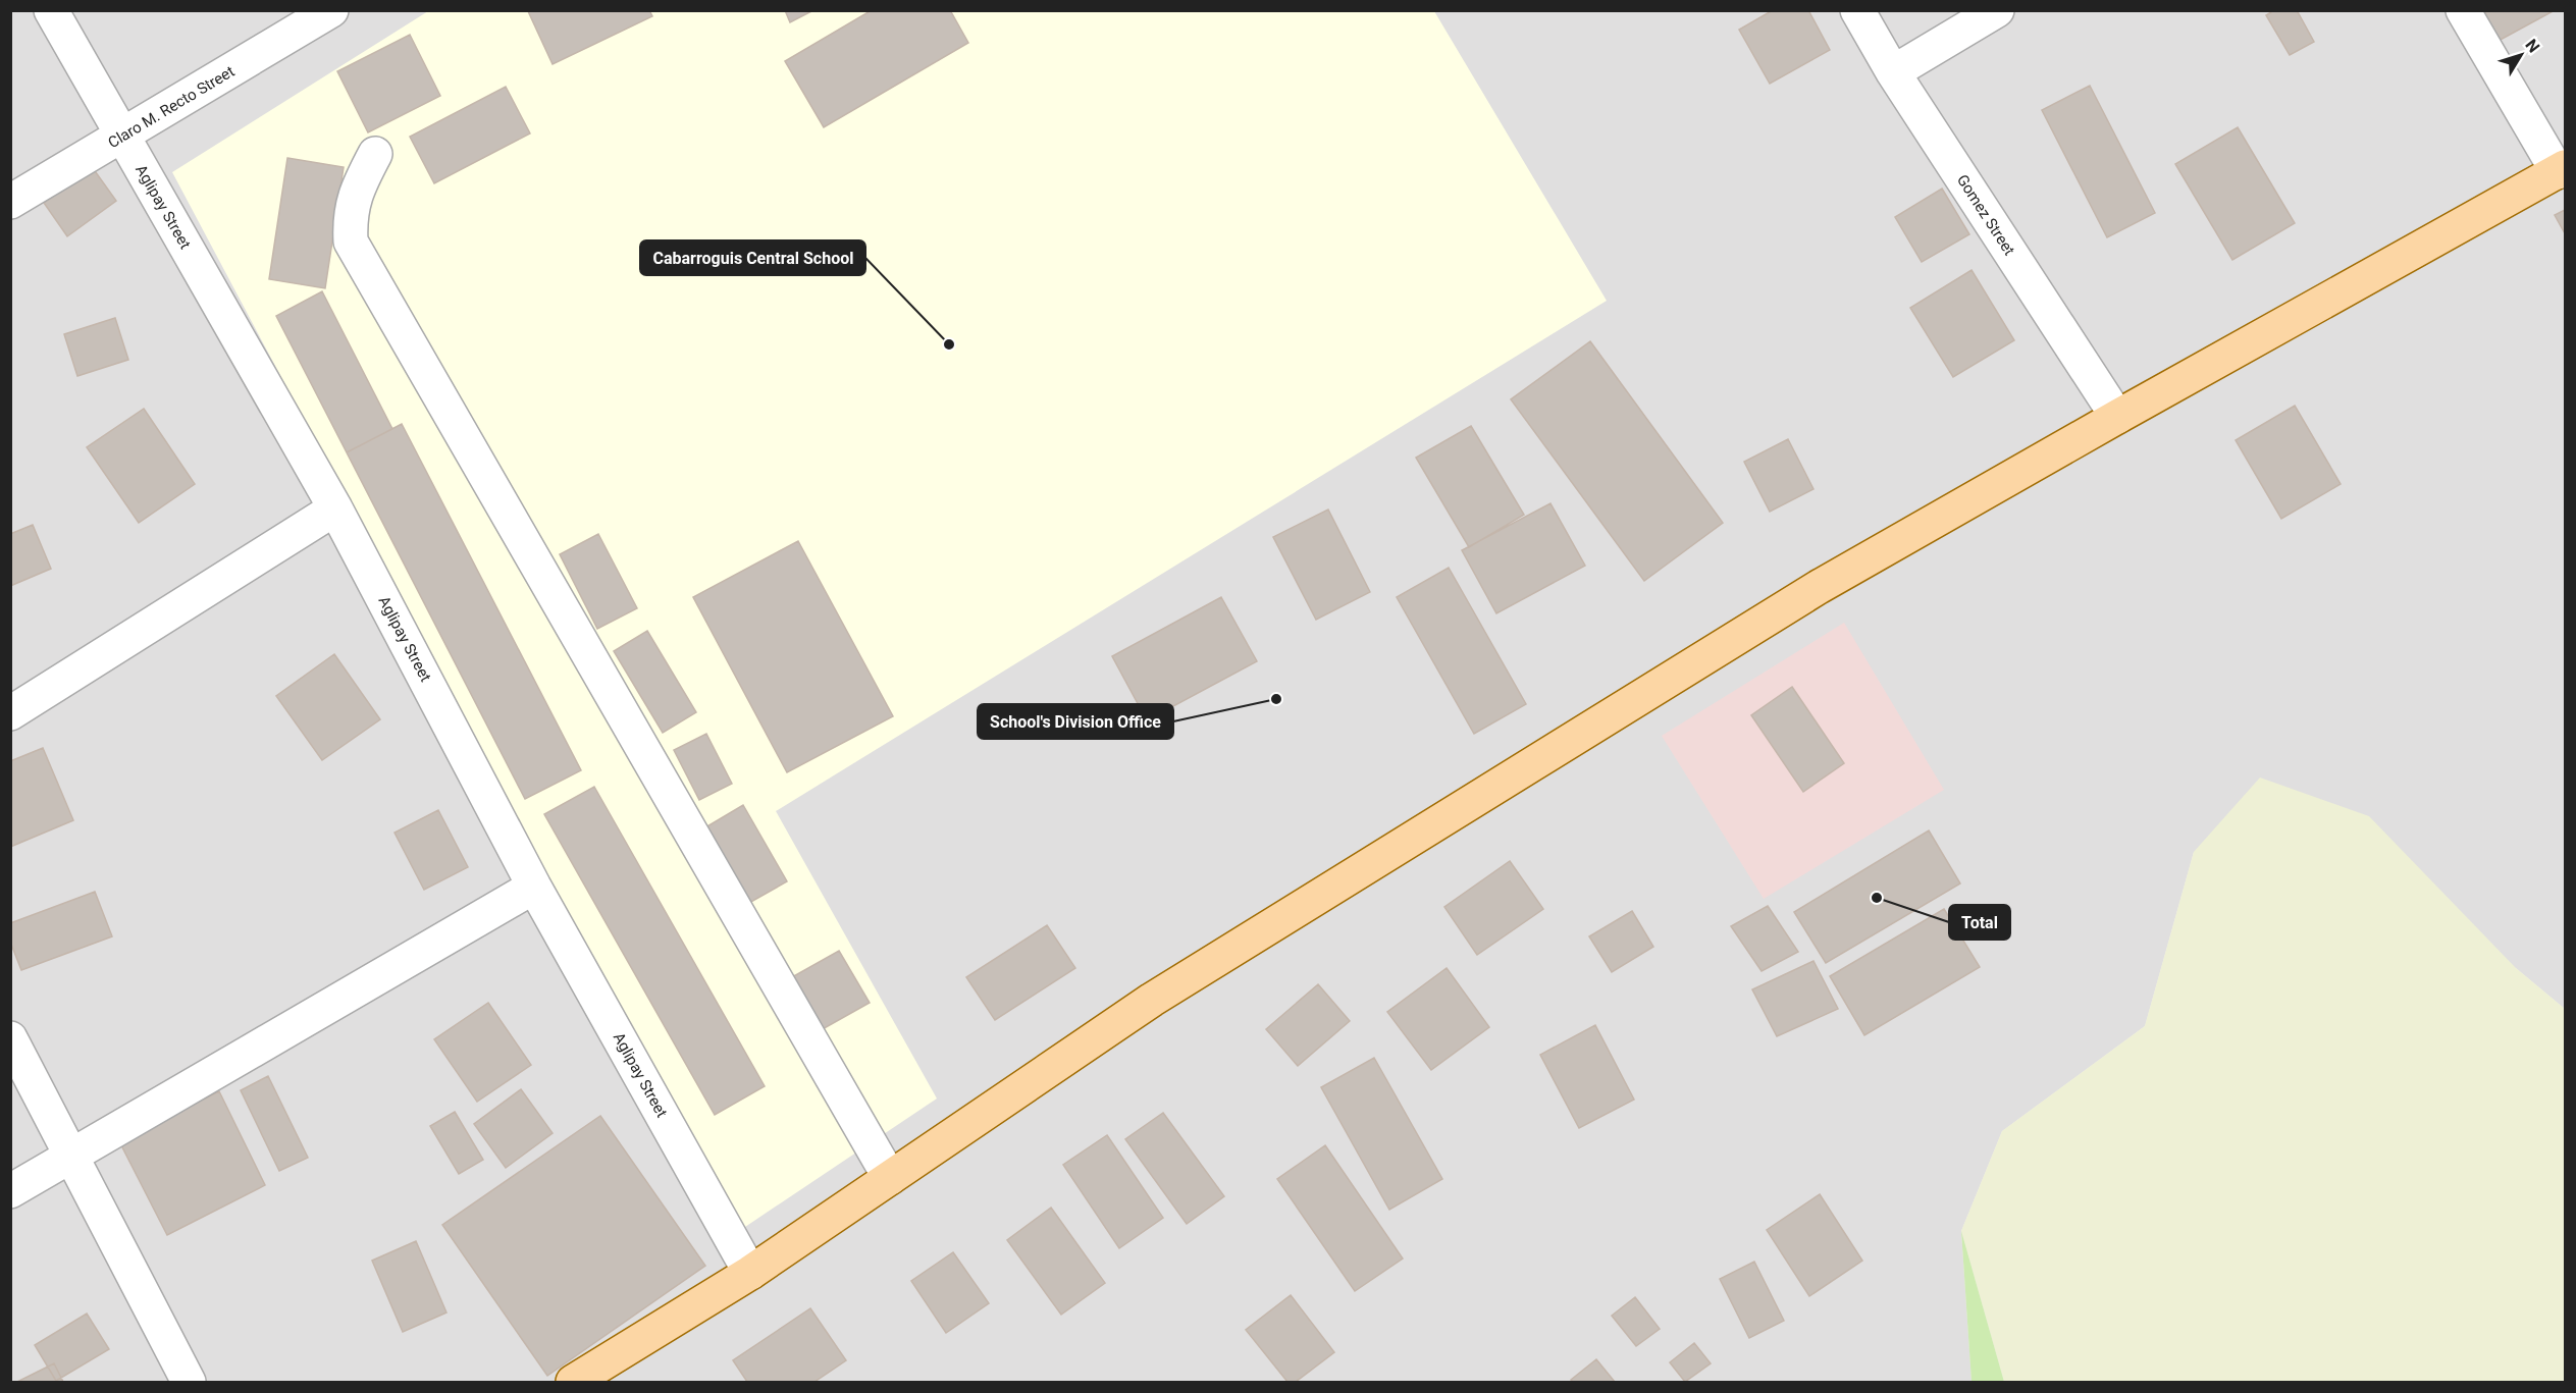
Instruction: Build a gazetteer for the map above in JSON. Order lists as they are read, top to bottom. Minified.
{"streets":{"street":["Claro M. Recto Street","Aglipay Street","Gomez Street"]},"crossings":[["Claro M. Recto Street","Aglipay Street"]],"places":["Cabarroguis Central School","School's Division Office","Total"],"north":"top right"}
